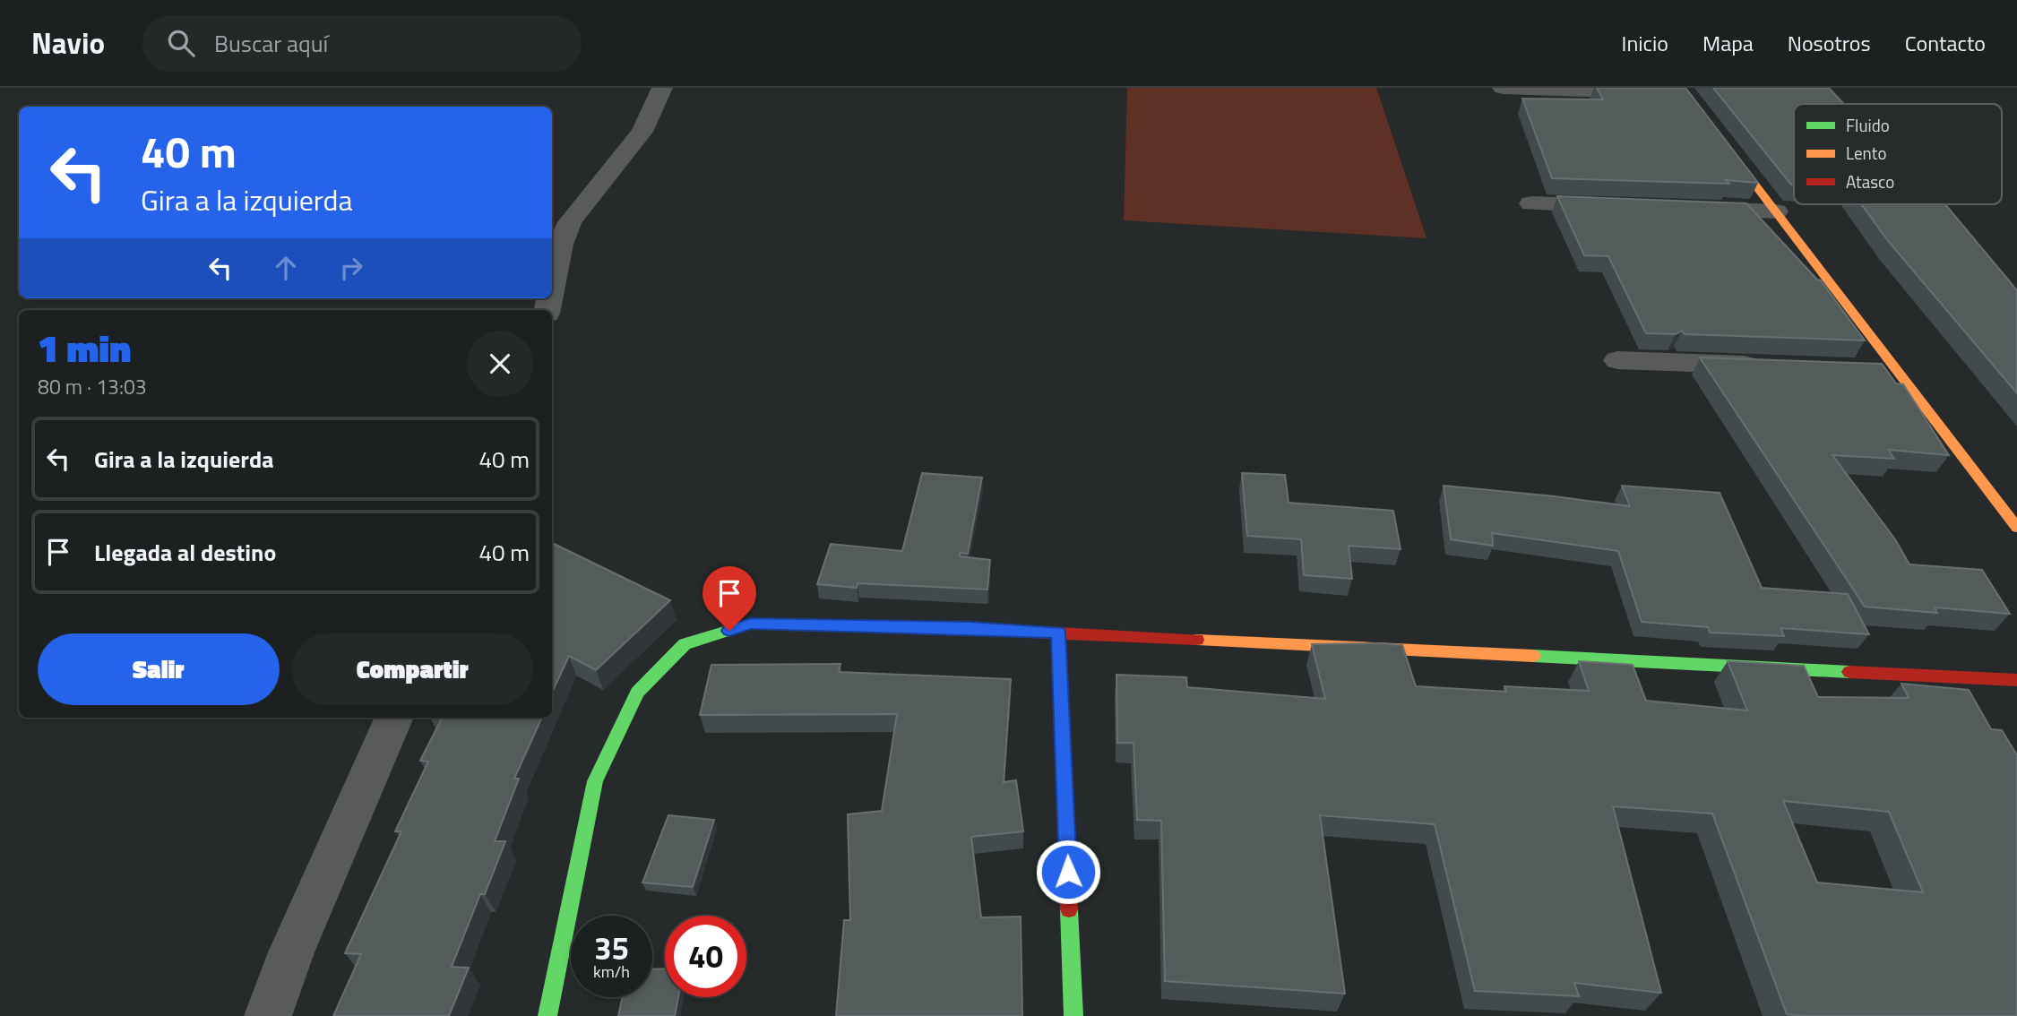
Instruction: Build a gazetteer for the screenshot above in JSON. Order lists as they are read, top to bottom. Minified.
{"legend":["Fluido","Lento","Atasco"],"page":{"header":"Navio","search":"Buscar aquí","nav":["Inicio","Mapa","Nosotros","Contacto"],"turn":["40 m","Gira a la izquierda"],"heading":["1 min","80 m · 13:03"],"list":[{"name":"Gira a la izquierda","value":"40 m"},{"name":"Llegada al destino","value":"40 m"}],"buttons":["Salir","Compartir"],"speed":"35 km/h","limit":"40"}}
